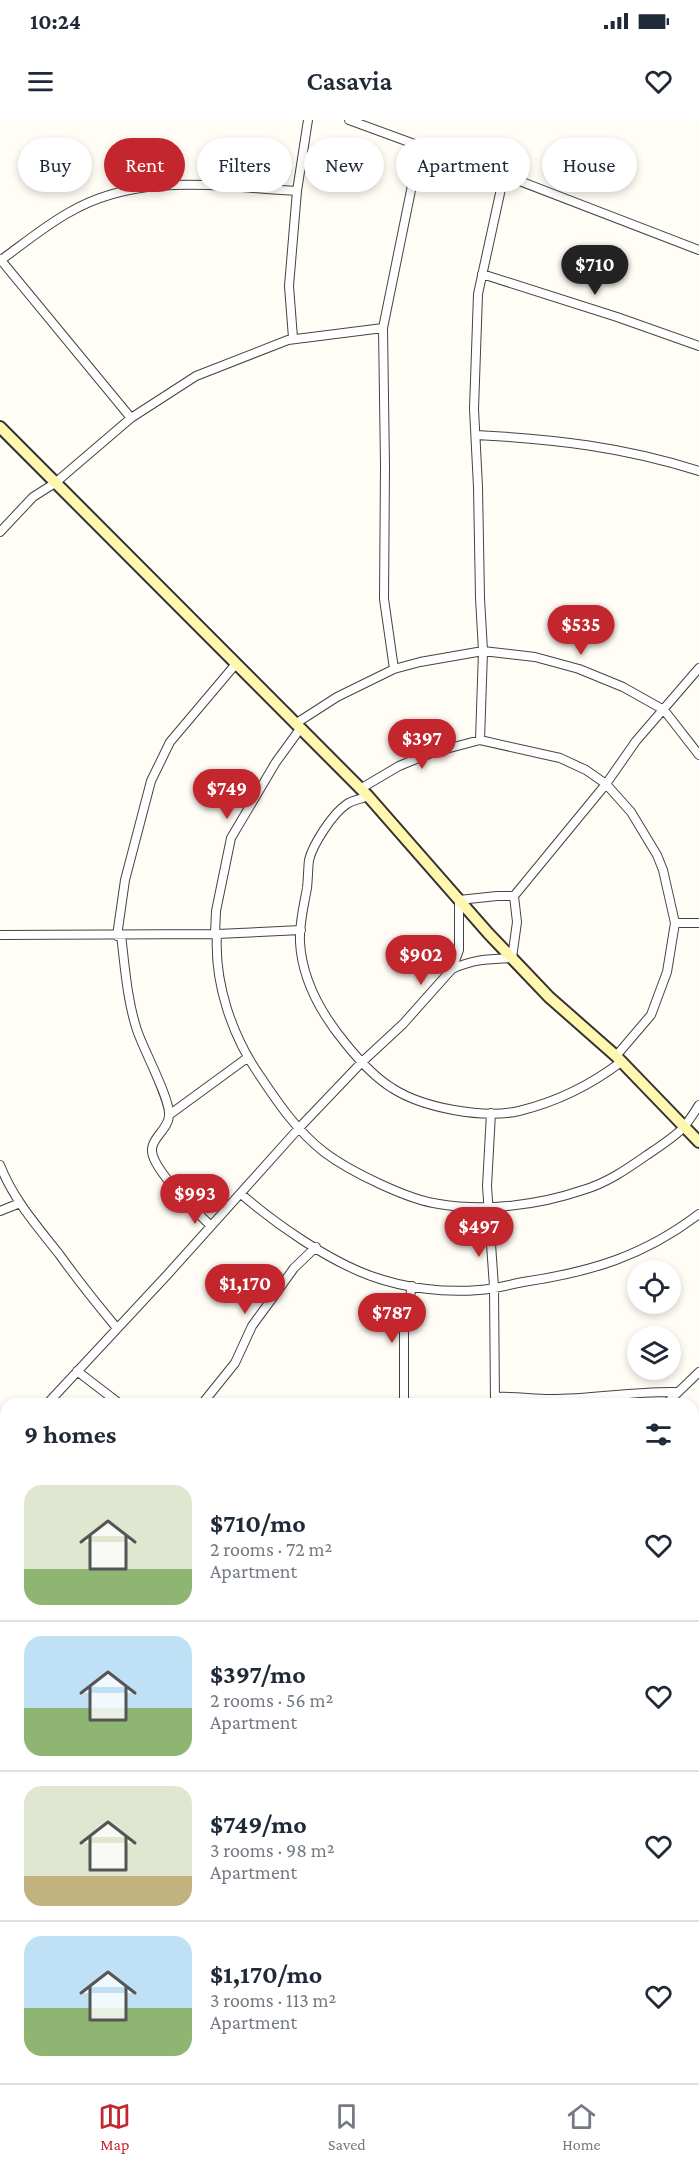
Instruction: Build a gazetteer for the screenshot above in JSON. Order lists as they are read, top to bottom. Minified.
{"page":{"status":"10:24","header":"Casavia","chip":["Buy","Rent","Filters","New","Apartment","House"],"price":["$710","$535","$397","$749","$902","$993","$497","$1,170","$787"],"heading":"9 homes","list":[{"name":"$710/mo","note":"2 rooms · 72 m² · Apartment"},{"name":"$397/mo","note":"2 rooms · 56 m² · Apartment"},{"name":"$749/mo","note":"3 rooms · 98 m² · Apartment"},{"name":"$1,170/mo","note":"3 rooms · 113 m² · Apartment"}],"tabs":["Map","Saved","Home"]}}
